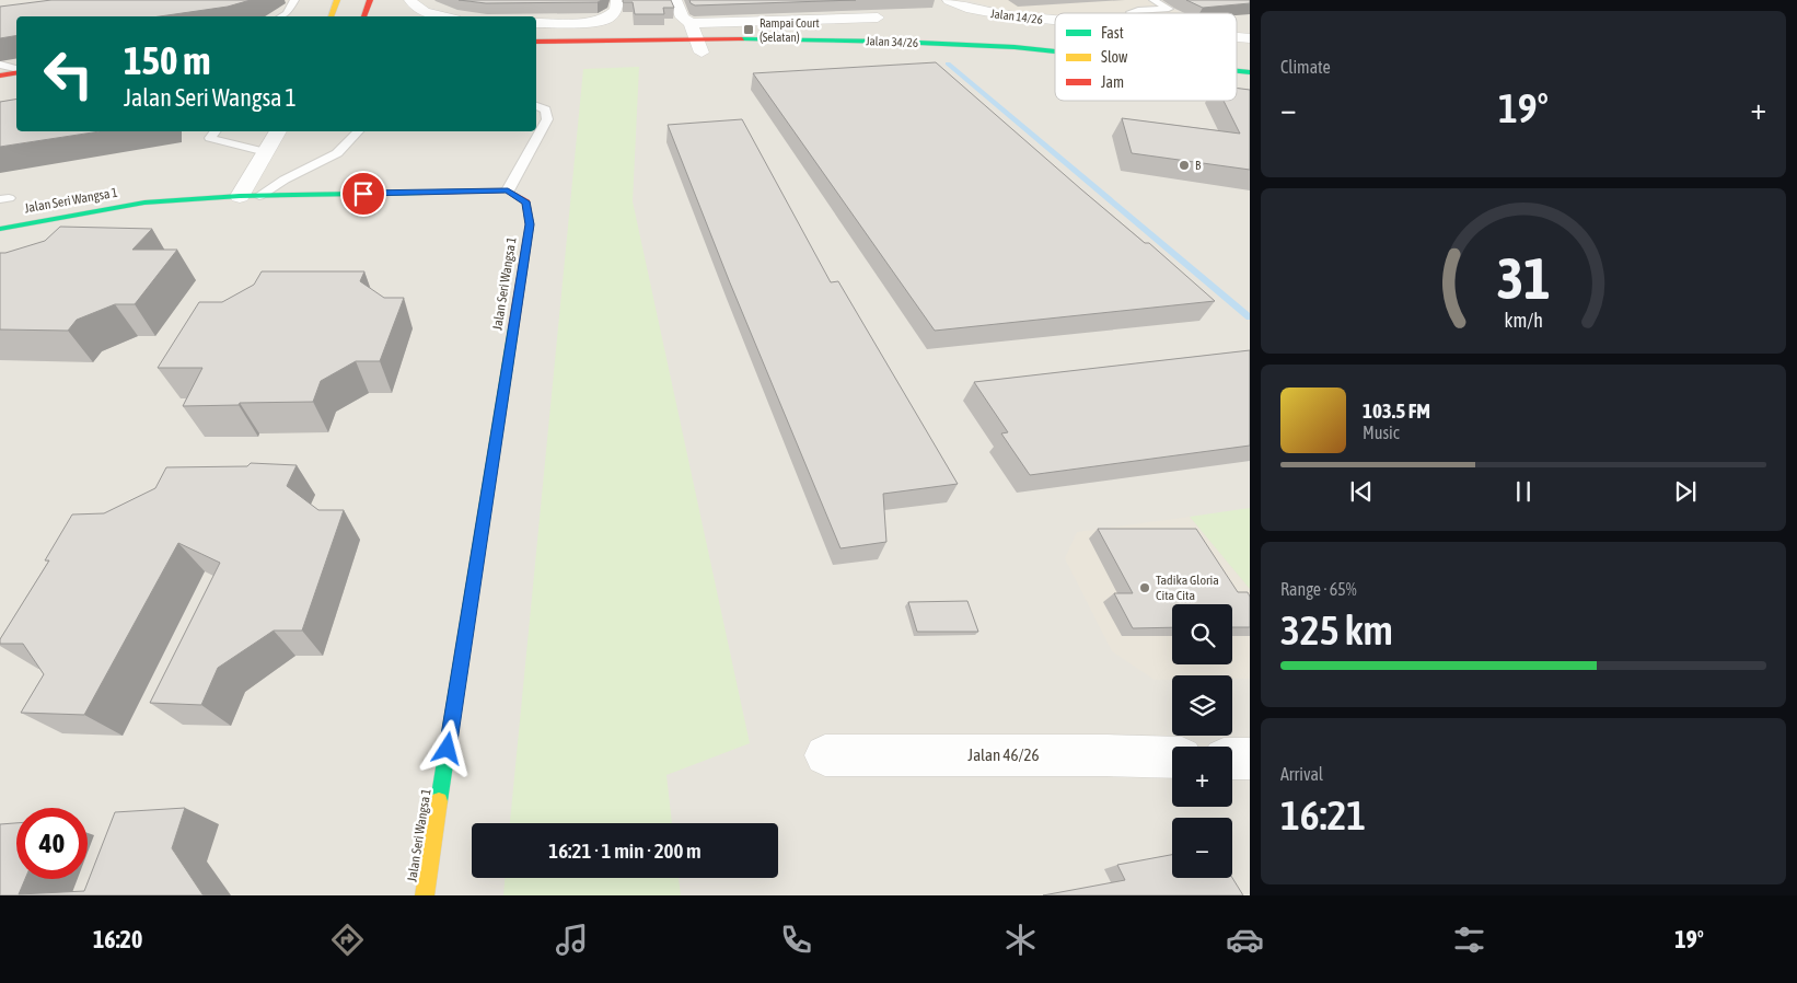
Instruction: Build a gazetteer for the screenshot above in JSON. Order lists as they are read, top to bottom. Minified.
{"streets":{"main road":["Jalan 34/26","Jalan Seri Wangsa 1"],"street":["Jalan 14/26","Jalan 46/26"]},"places":{"transit":["Rampai Court (Selatan)"],"other":["B","Tadika Gloria Cita Cita"]},"legend":["Fast","Slow","Jam"],"page":{"tile":["Climate",["Range · 65%","325 km"],["Arrival","16:21"]],"turn":["150 m","Jalan Seri Wangsa 1"],"heat":["−","19°","+"],"song":["103.5 FM","Music"],"map_buttons":["+","−"],"limit":"40","trip":"16:21 · 1 min · 200 m","tabs":["16:20","19°"],"gauge":["31","km/h"]}}
